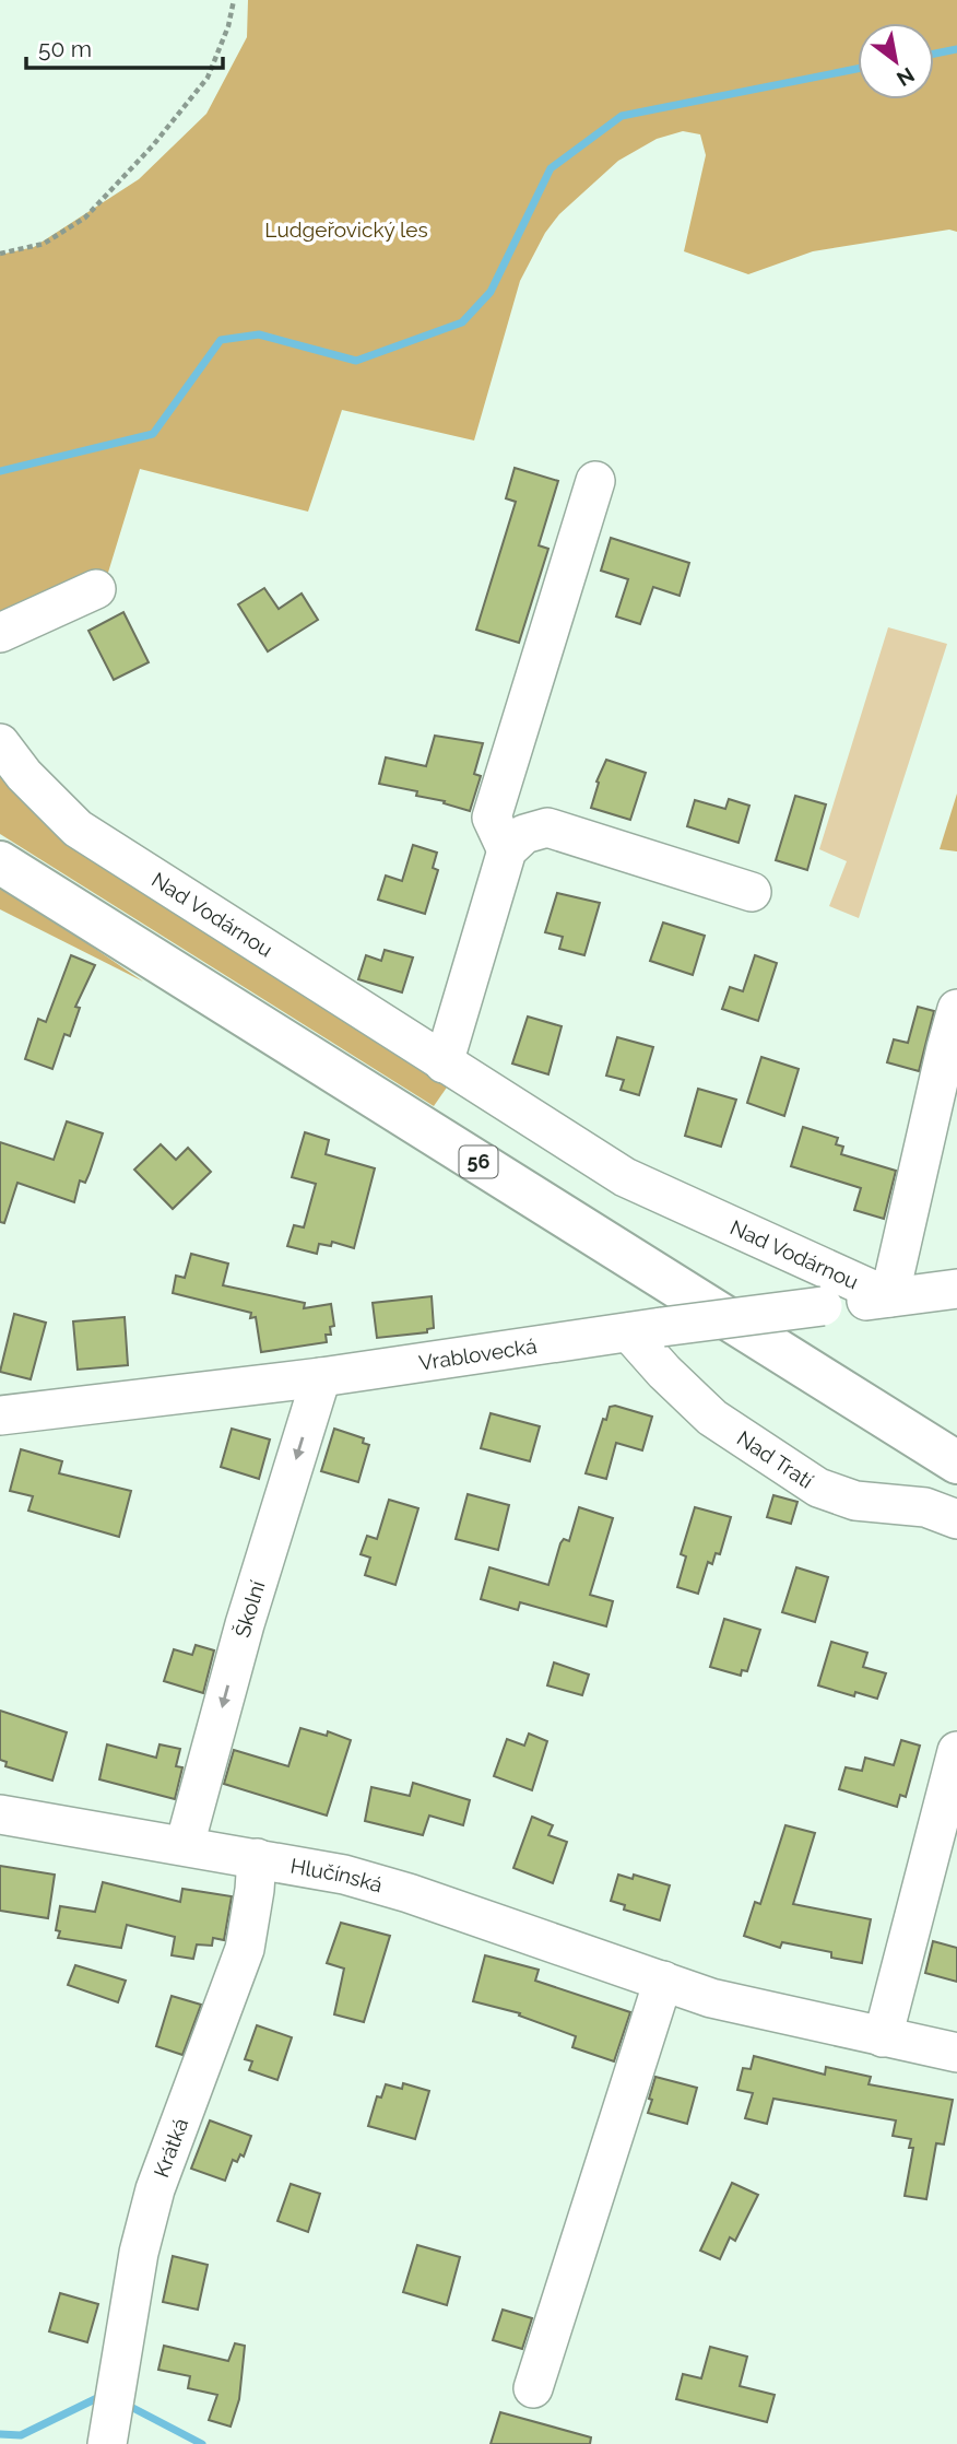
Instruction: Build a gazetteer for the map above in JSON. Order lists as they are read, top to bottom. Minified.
{"streets":{"main road":["56"],"street":["Nad Vodárnou","Vrablovecká","Nad Tratí","Školní","Hlučínská","Krátká"]},"crossings":[["Nad Vodárnou","Vrablovecká"],["Vrablovecká","Nad Tratí"],["Vrablovecká","Školní"],["Školní","Hlučínská"],["Hlučínská","Krátká"]],"one_way":["Školní"],"parks":["Ludgeřovický les"],"scale_bar":"50 m","north":"bottom right"}
